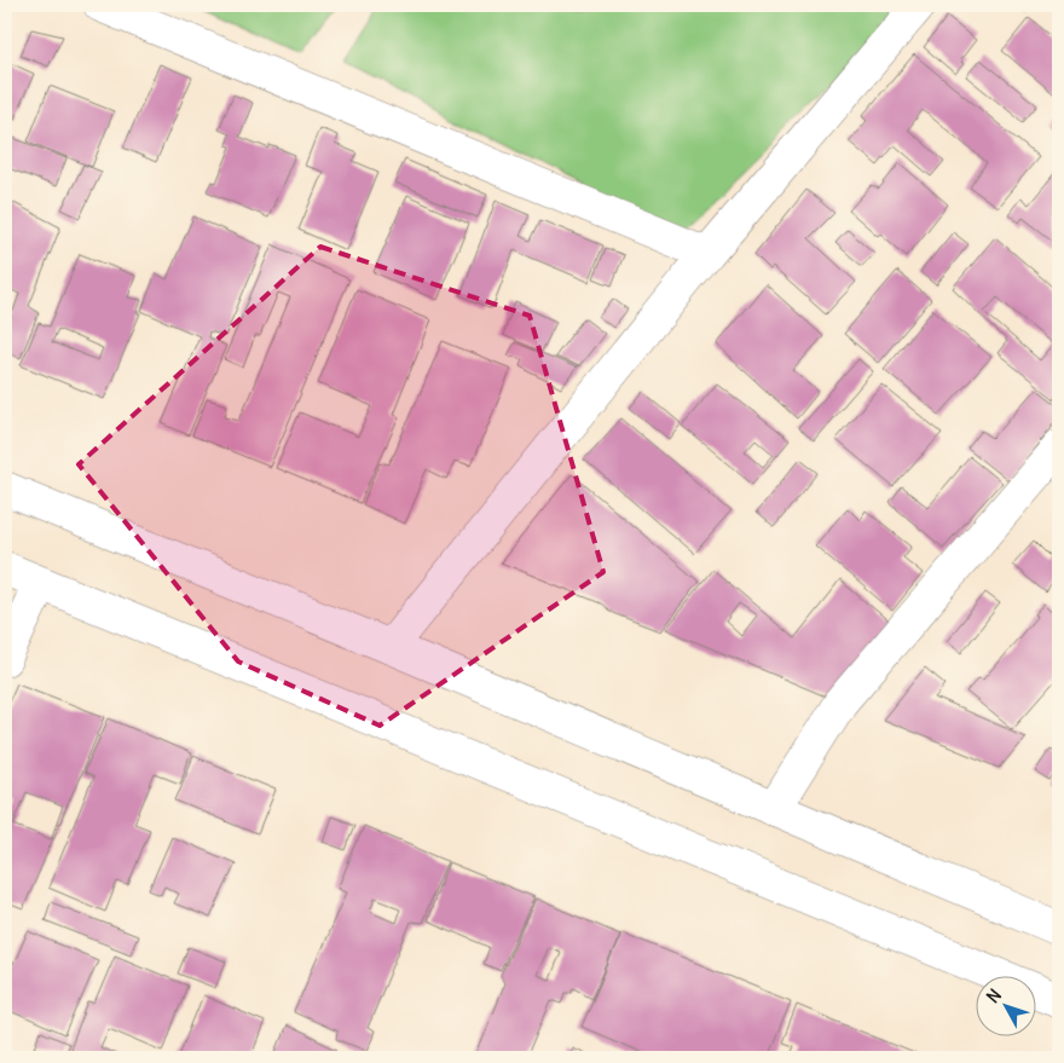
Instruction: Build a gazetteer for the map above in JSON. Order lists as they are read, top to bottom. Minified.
{"north":"top left"}
